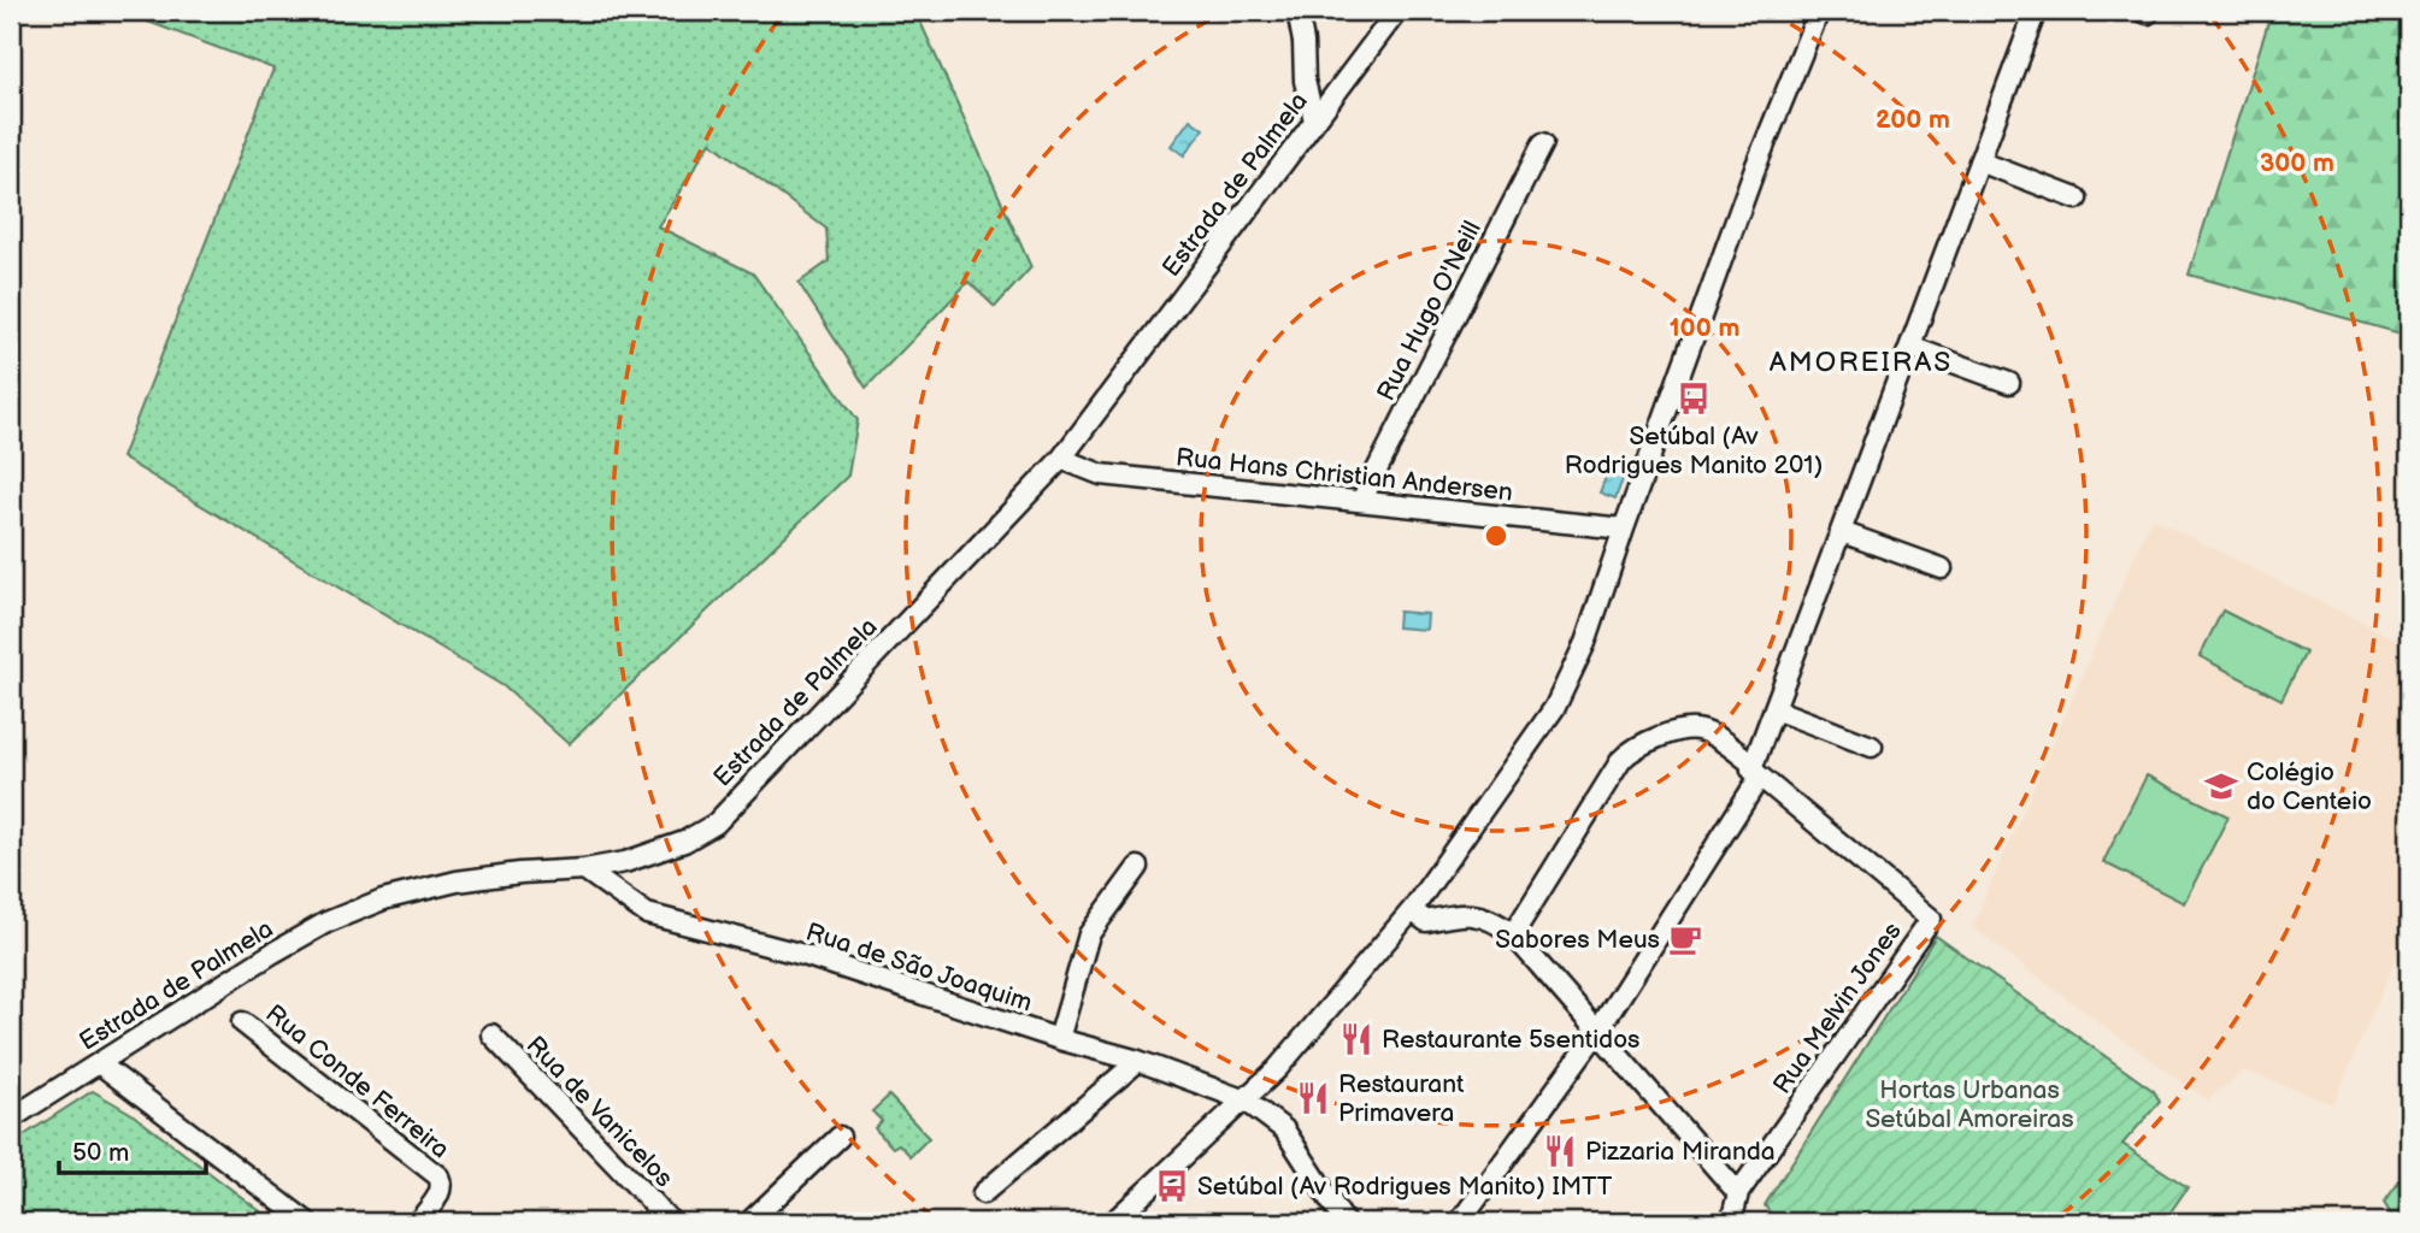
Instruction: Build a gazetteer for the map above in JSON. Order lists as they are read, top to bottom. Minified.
{"streets":{"street":["Estrada de Palmela","Rua Hugo O'Neill","Rua Hans Christian Andersen","Rua de São Joaquim","Rua Melvin Jones","Rua Conde Ferreira","Rua de Vanicelos"]},"crossings":[["Estrada de Palmela","Rua Hans Christian Andersen"],["Estrada de Palmela","Rua de São Joaquim"],["Rua Hugo O'Neill","Rua Hans Christian Andersen"]],"districts":["AMOREIRAS"],"parks":["Hortas Urbanas Setúbal Amoreiras"],"places":{"bus stop":["Setúbal (Av Rodrigues Manito 201)","Setúbal (Av Rodrigues Manito) IMTT"],"school or university":["Colégio do Centeio"],"cafe":["Sabores Meus"],"restaurant":["Restaurante 5sentidos","Restaurant Primavera","Pizzaria Miranda"]},"scale_bar":"50 m","rings":["200 m","300 m","100 m"]}
